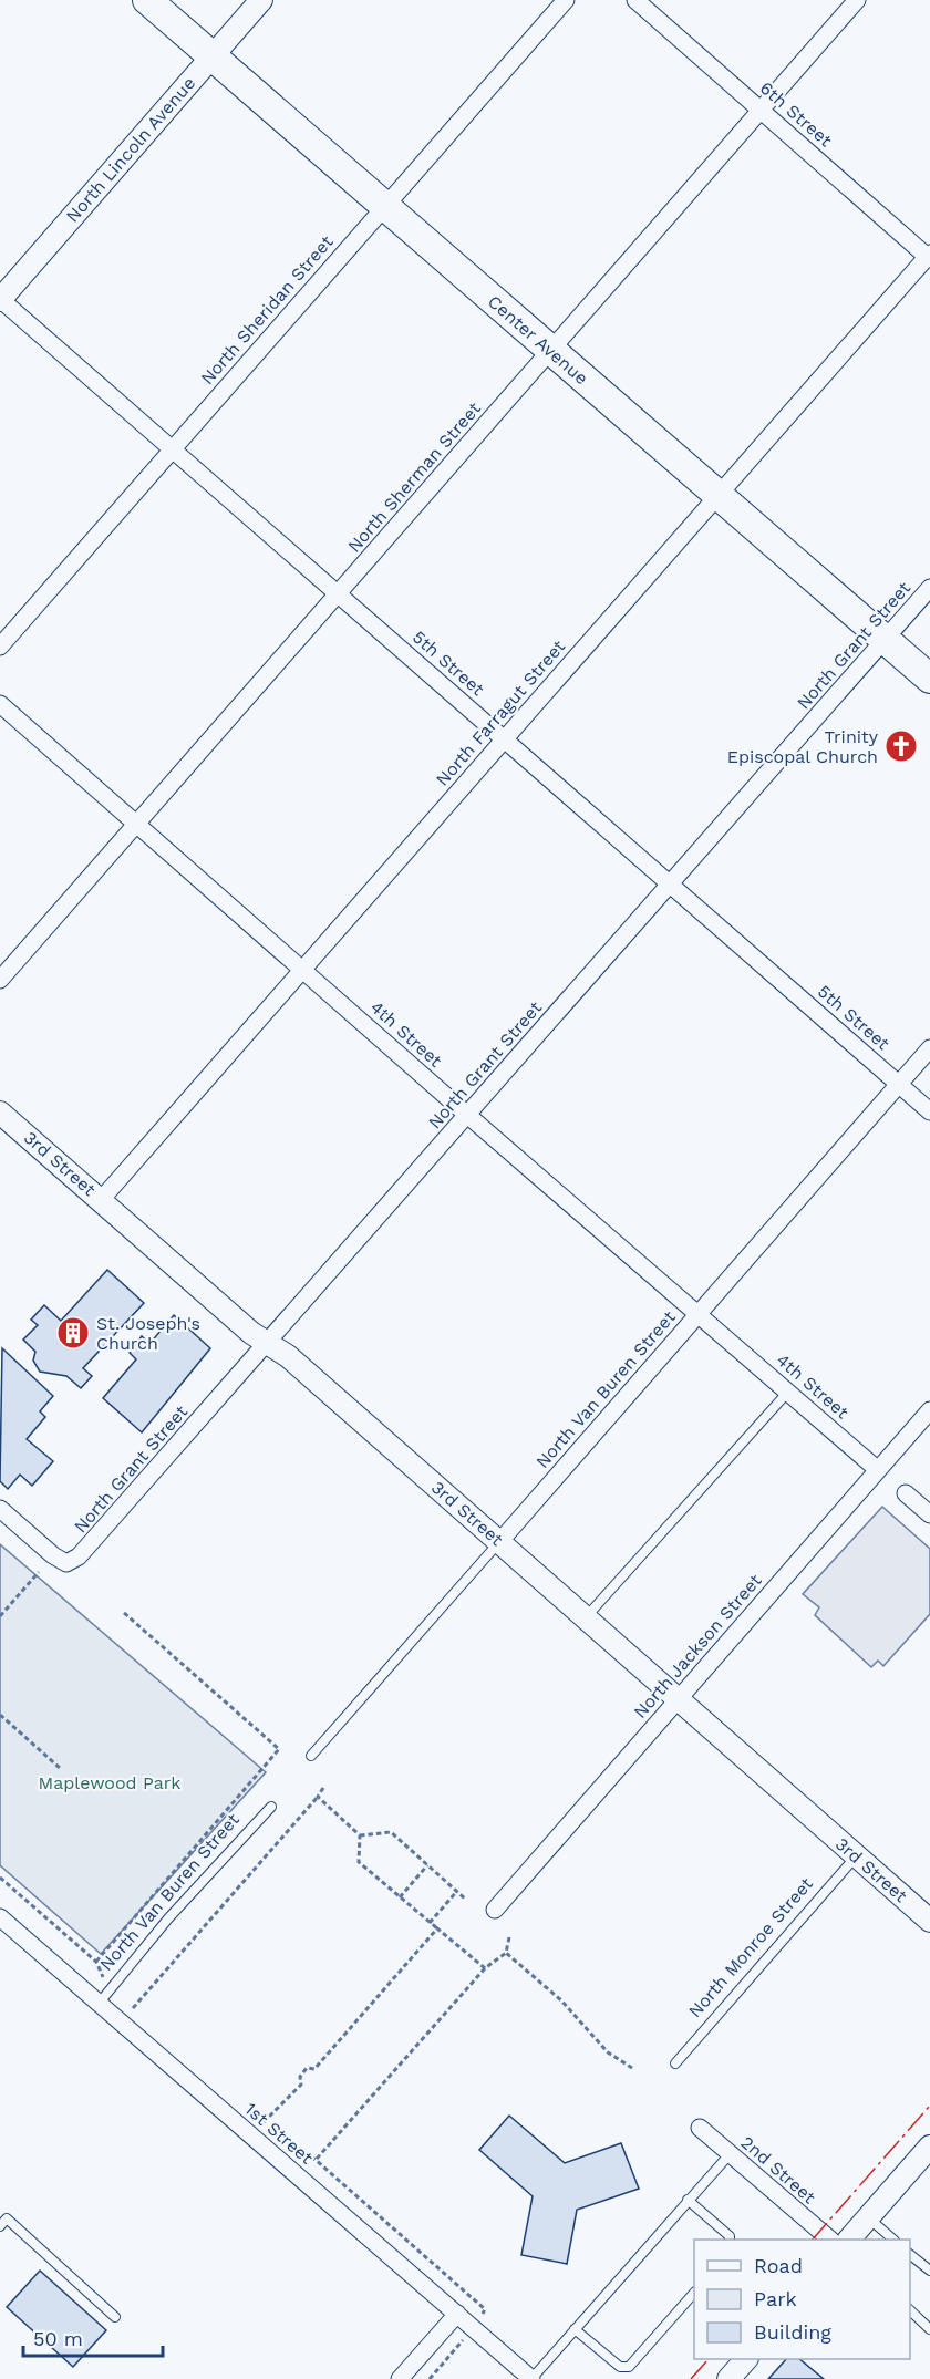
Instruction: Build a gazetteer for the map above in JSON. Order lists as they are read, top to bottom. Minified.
{"streets":{"highway":["Center Avenue"],"street":["6th Street","North Lincoln Avenue","North Sheridan Street","North Sherman Street","North Grant Street","5th Street","North Farragut Street","4th Street","3rd Street","North Van Buren Street","North Jackson Street","1st Street","2nd Street"],"lane":["North Monroe Street"]},"crossings":[["6th Street","North Sherman Street"],["6th Street","North Farragut Street"],["North Lincoln Avenue","Center Avenue"],["North Lincoln Avenue","5th Street"],["North Sheridan Street","Center Avenue"],["North Sheridan Street","5th Street"],["Center Avenue","North Sherman Street"],["Center Avenue","North Grant Street"],["Center Avenue","North Farragut Street"],["North Sherman Street","5th Street"],["North Sherman Street","4th Street"],["North Grant Street","5th Street"],["North Grant Street","4th Street"],["North Grant Street","3rd Street"],["5th Street","North Farragut Street"],["5th Street","North Van Buren Street"],["North Farragut Street","4th Street"],["North Farragut Street","3rd Street"],["4th Street","North Van Buren Street"],["4th Street","North Jackson Street"],["3rd Street","North Van Buren Street"],["3rd Street","North Jackson Street"],["3rd Street","North Monroe Street"],["North Van Buren Street","1st Street"]],"parks":["Maplewood Park"],"places":{"church":["Trinity Episcopal Church"],"building":["St. Joseph's Church"]},"legend":["Road","Park","Building"],"scale_bar":"50 m"}
